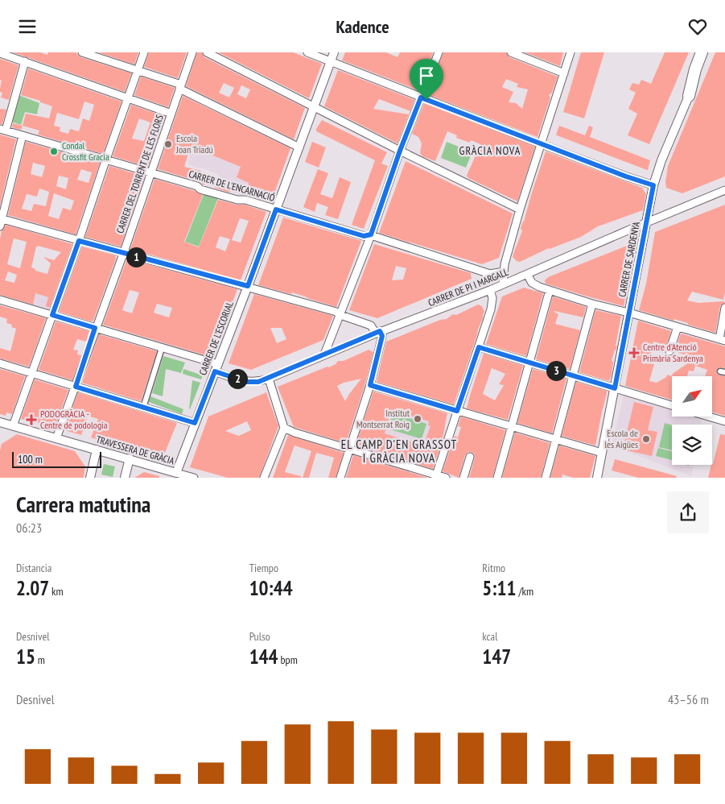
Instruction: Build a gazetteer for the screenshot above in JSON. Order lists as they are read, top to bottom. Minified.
{"streets":{"street":["CARRER DEL TORRENT DE LES FLORS","CARRER DE L'ENCARNACIÓ","CARRER DE SARDENYA","CARRER DE PI I MARGALL","CARRER DE L'ESCORIAL","TRAVESSERA DE GRÀCIA"]},"crossings":[["CARRER DEL TORRENT DE LES FLORS","CARRER DE L'ENCARNACIÓ"],["CARRER DEL TORRENT DE LES FLORS","CARRER DE PI I MARGALL"],["CARRER DEL TORRENT DE LES FLORS","TRAVESSERA DE GRÀCIA"],["CARRER DE L'ENCARNACIÓ","CARRER DE L'ESCORIAL"],["CARRER DE SARDENYA","CARRER DE PI I MARGALL"],["CARRER DE PI I MARGALL","CARRER DE L'ESCORIAL"],["CARRER DE L'ESCORIAL","TRAVESSERA DE GRÀCIA"]],"districts":["GRÀCIA NOVA","EL CAMP D'EN GRASSOT I GRÀCIA NOVA"],"places":{"other":["Escola Joan Triadú","Condal Crossfit Gracia","Institut Montserrat Roig","Escola de les Aigües"],"health":["Centre d'Atenció Primària Sardenya","PODOGRÀCIA - Centre de podologia"]},"scale_bar":"100 m","north":"top right","page":{"header":"Kadence","pins":["1","3","2"],"scale":"100 m","heading":["Carrera matutina","06:23"],"stats":[["Distancia","2.07 km"],["Tiempo","10:44"],["Ritmo","5:11 /km"],["Desnivel","15 m"],["Pulso","144 bpm"],["kcal","147"]],"chart":["Desnivel","43–56 m"]}}
